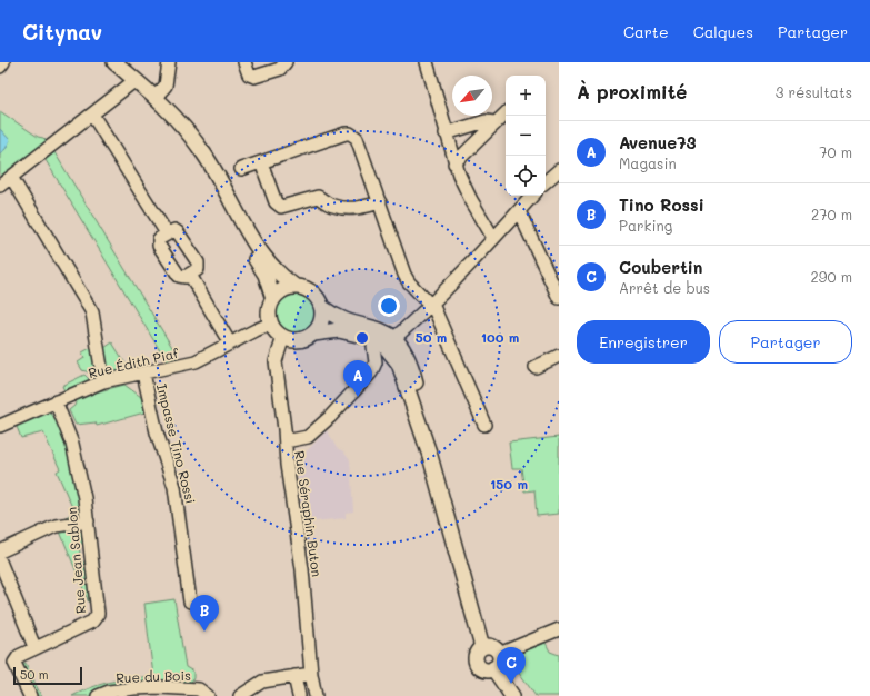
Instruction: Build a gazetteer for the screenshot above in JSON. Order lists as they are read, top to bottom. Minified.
{"streets":{"street":["Rue Édith Piaf","Impasse Tino Rossi","Rue Séraphin Buton","Rue Jean Sablon","Rue du Bois"]},"crossings":[["Rue Édith Piaf","Impasse Tino Rossi"],["Rue Édith Piaf","Rue Séraphin Buton"],["Rue Édith Piaf","Rue Jean Sablon"]],"scale_bar":"50 m","north":"bottom left","page":{"header":"Citynav","nav":["Carte","Calques","Partager"],"heading":["À proximité","3 résultats"],"map_buttons":["+","−"],"list":[{"mark":"A","name":"Avenue73","note":"Magasin","value":"70 m"},{"mark":"B","name":"Tino Rossi","note":"Parking","value":"270 m"},{"mark":"C","name":"Coubertin","note":"Arrêt de bus","value":"290 m"}],"buttons":["Enregistrer","Partager"],"pins":["A","B","C"],"scale":"50 m"},"rings":["50 m","100 m","150 m"]}
